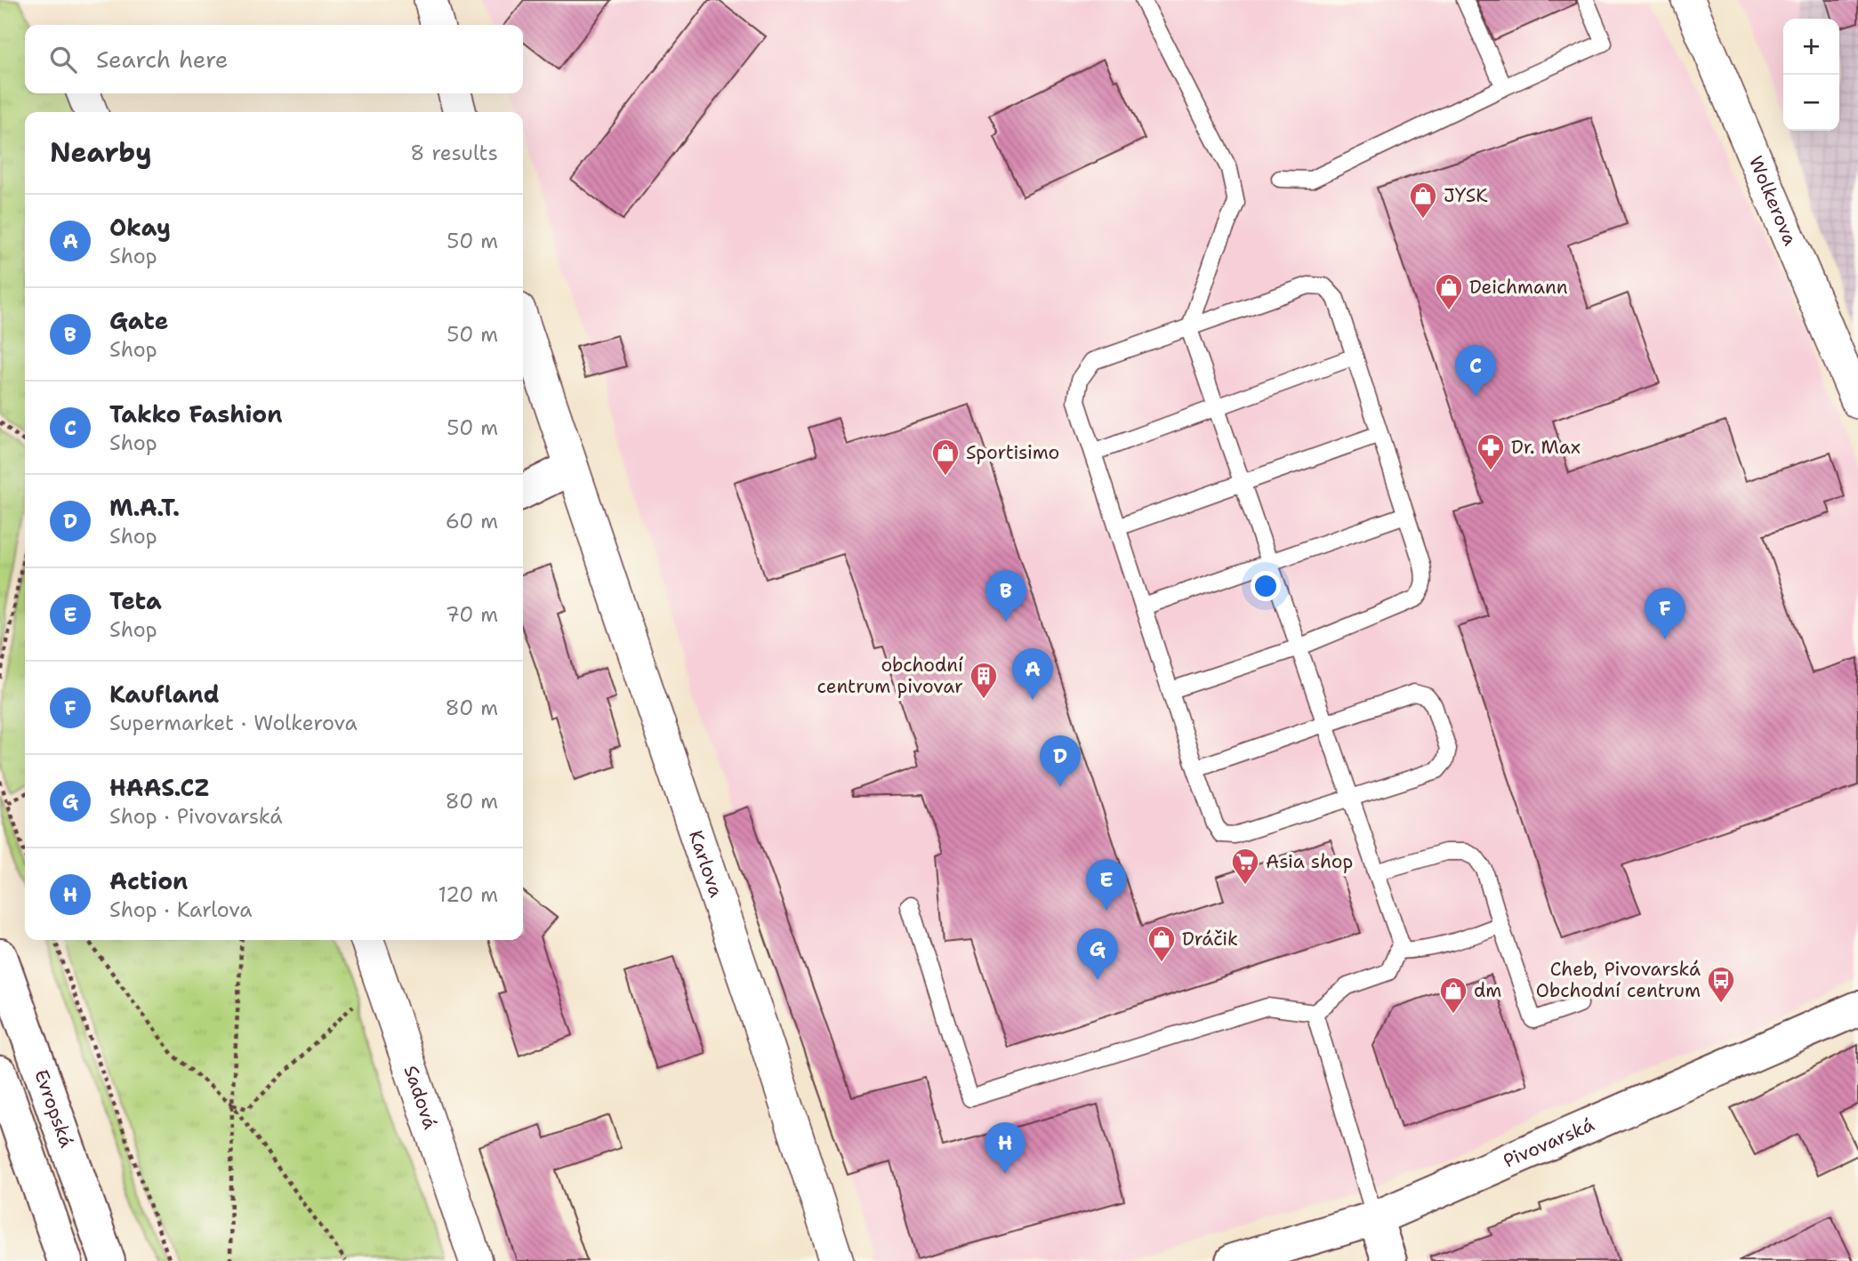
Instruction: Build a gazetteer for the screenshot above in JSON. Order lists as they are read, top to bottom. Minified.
{"streets":{"street":["Wolkerova","Karlova","Sadová","Evropská","Pivovarská"]},"places":{"shop":["JYSK","Deichmann","Sportisimo","Dráčik","dm"],"pharmacy":["Dr. Max"],"building":["obchodní centrum pivovar"],"supermarket":["Asia shop"],"bus stop":["Cheb, Pivovarská Obchodní centrum"]},"page":{"map_buttons":["+","−"],"search":"Search here","heading":["Nearby","8 results"],"list":[{"mark":"A","name":"Okay","note":"Shop","value":"50 m"},{"mark":"B","name":"Gate","note":"Shop","value":"50 m"},{"mark":"C","name":"Takko Fashion","note":"Shop","value":"50 m"},{"mark":"D","name":"M.A.T.","note":"Shop","value":"60 m"},{"mark":"E","name":"Teta","note":"Shop","value":"70 m"},{"mark":"F","name":"Kaufland","note":"Supermarket · Wolkerova","value":"80 m"},{"mark":"G","name":"HAAS.CZ","note":"Shop · Pivovarská","value":"80 m"},{"mark":"H","name":"Action","note":"Shop · Karlova","value":"120 m"}],"pins":["C","B","F","A","D","E","G","H"]}}
